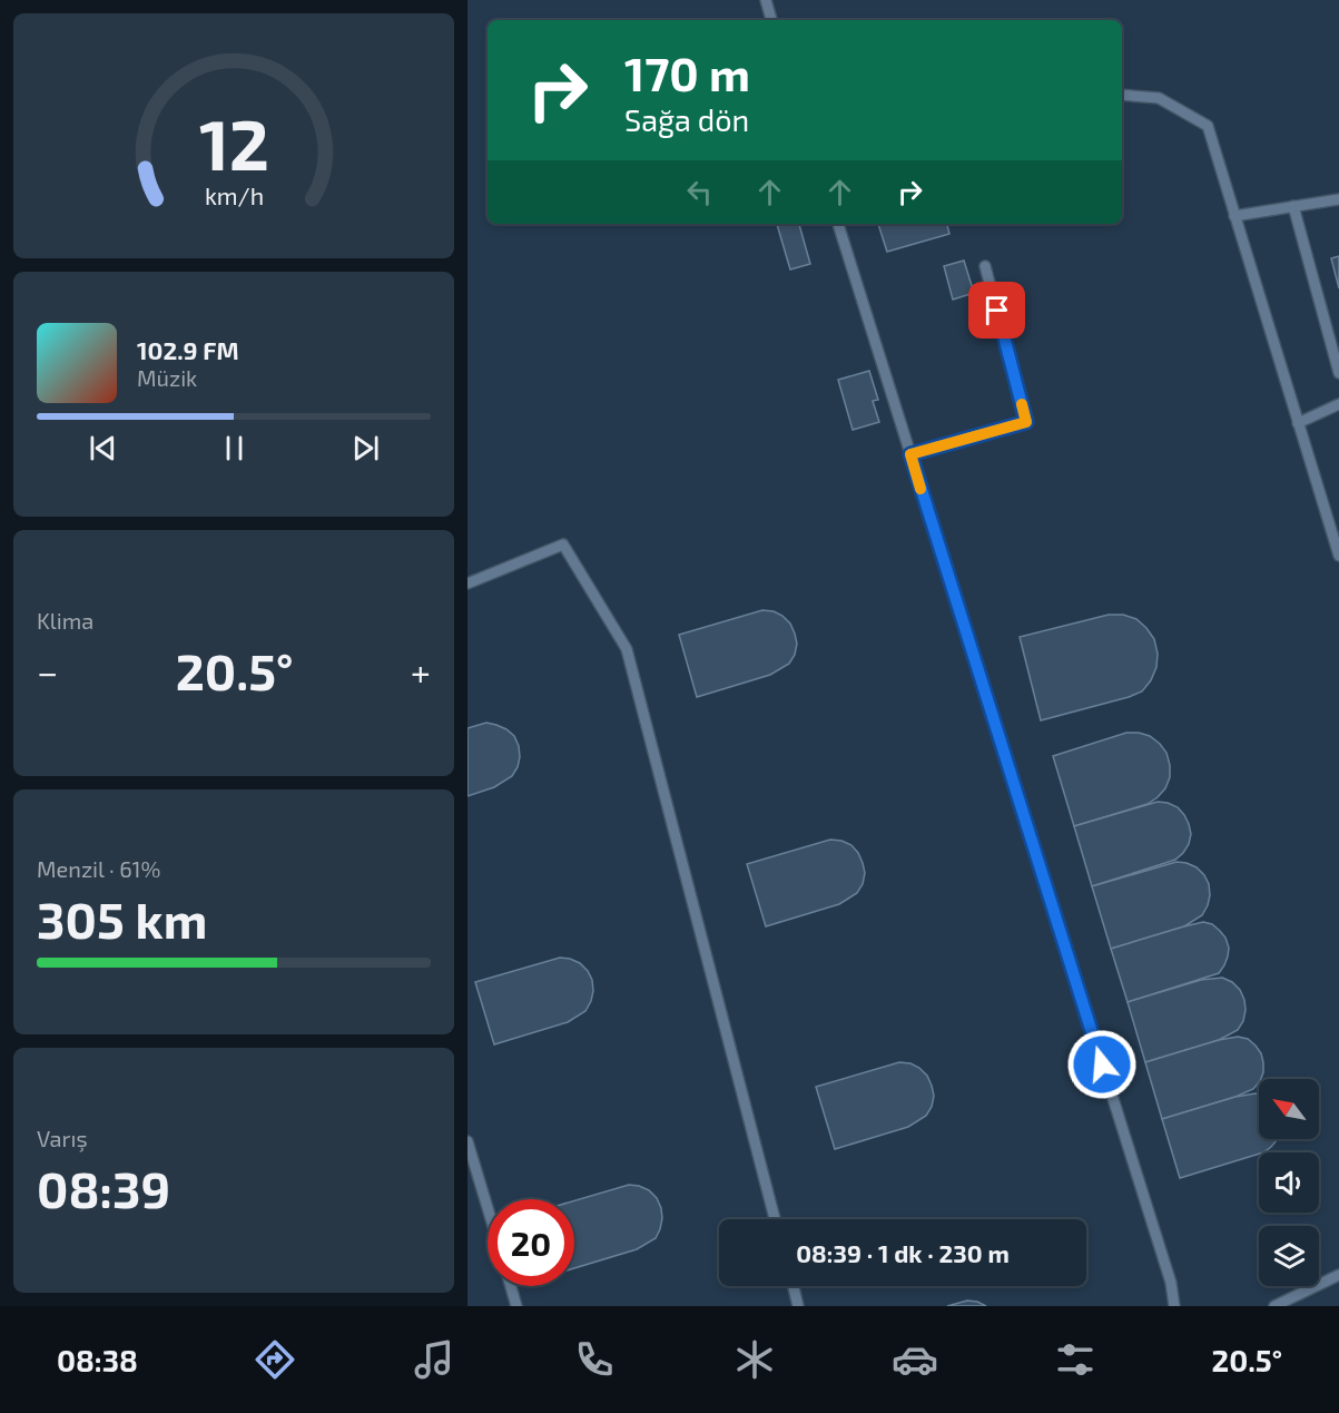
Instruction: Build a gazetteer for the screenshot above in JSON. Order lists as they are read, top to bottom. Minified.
{"north":"top left","page":{"turn":["170 m","Sağa dön"],"song":["102.9 FM","Müzik"],"tile":["Klima",["Menzil · 61%","305 km"],["Varış","08:39"]],"heat":["−","20.5°","+"],"limit":"20","trip":"08:39 · 1 dk · 230 m","tabs":["08:38","20.5°"],"gauge":["12","km/h"]}}
